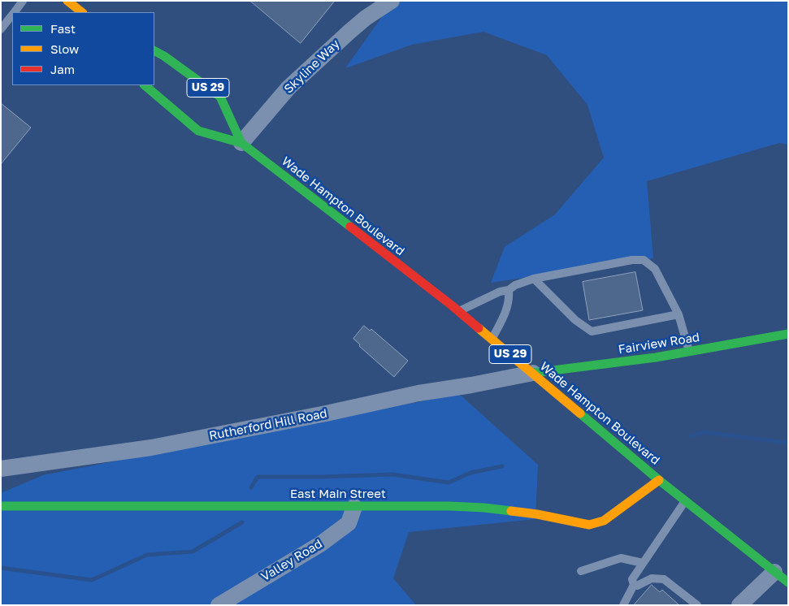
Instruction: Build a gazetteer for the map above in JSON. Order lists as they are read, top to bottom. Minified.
{"streets":{"main road":["US 29","Wade Hampton Boulevard","Fairview Road","East Main Street"],"street":["Skyline Way","Rutherford Hill Road","Valley Road"]},"crossings":[["Skyline Way","Wade Hampton Boulevard"],["Wade Hampton Boulevard","Fairview Road"],["Wade Hampton Boulevard","Rutherford Hill Road"],["Wade Hampton Boulevard","East Main Street"],["Fairview Road","Rutherford Hill Road"],["East Main Street","Valley Road"]],"legend":["Fast","Slow","Jam"]}
